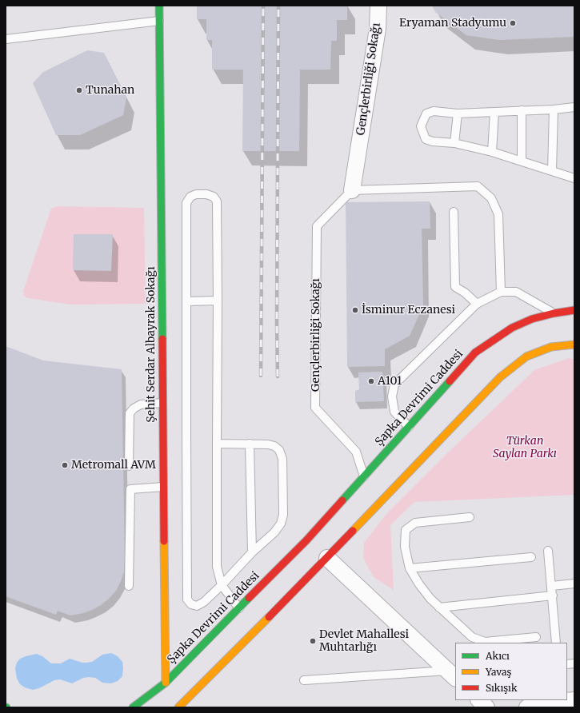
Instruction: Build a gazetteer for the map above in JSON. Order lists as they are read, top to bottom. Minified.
{"streets":{"main road":["Şehit Serdar Albayrak Sokağı","Şapka Devrimi Caddesi"],"street":["Gençlerbirliği Sokağı"]},"crossings":[["Gençlerbirliği Sokağı","Şapka Devrimi Caddesi"],["Şehit Serdar Albayrak Sokağı","Şapka Devrimi Caddesi"]],"parks":["Türkan Saylan Parkı"],"places":["Eryaman Stadyumu","Tunahan","İsminur Eczanesi","A101","Metromall AVM","Devlet Mahallesi Muhtarlığı"],"legend":["Akıcı","Yavaş","Sıkışık"]}
